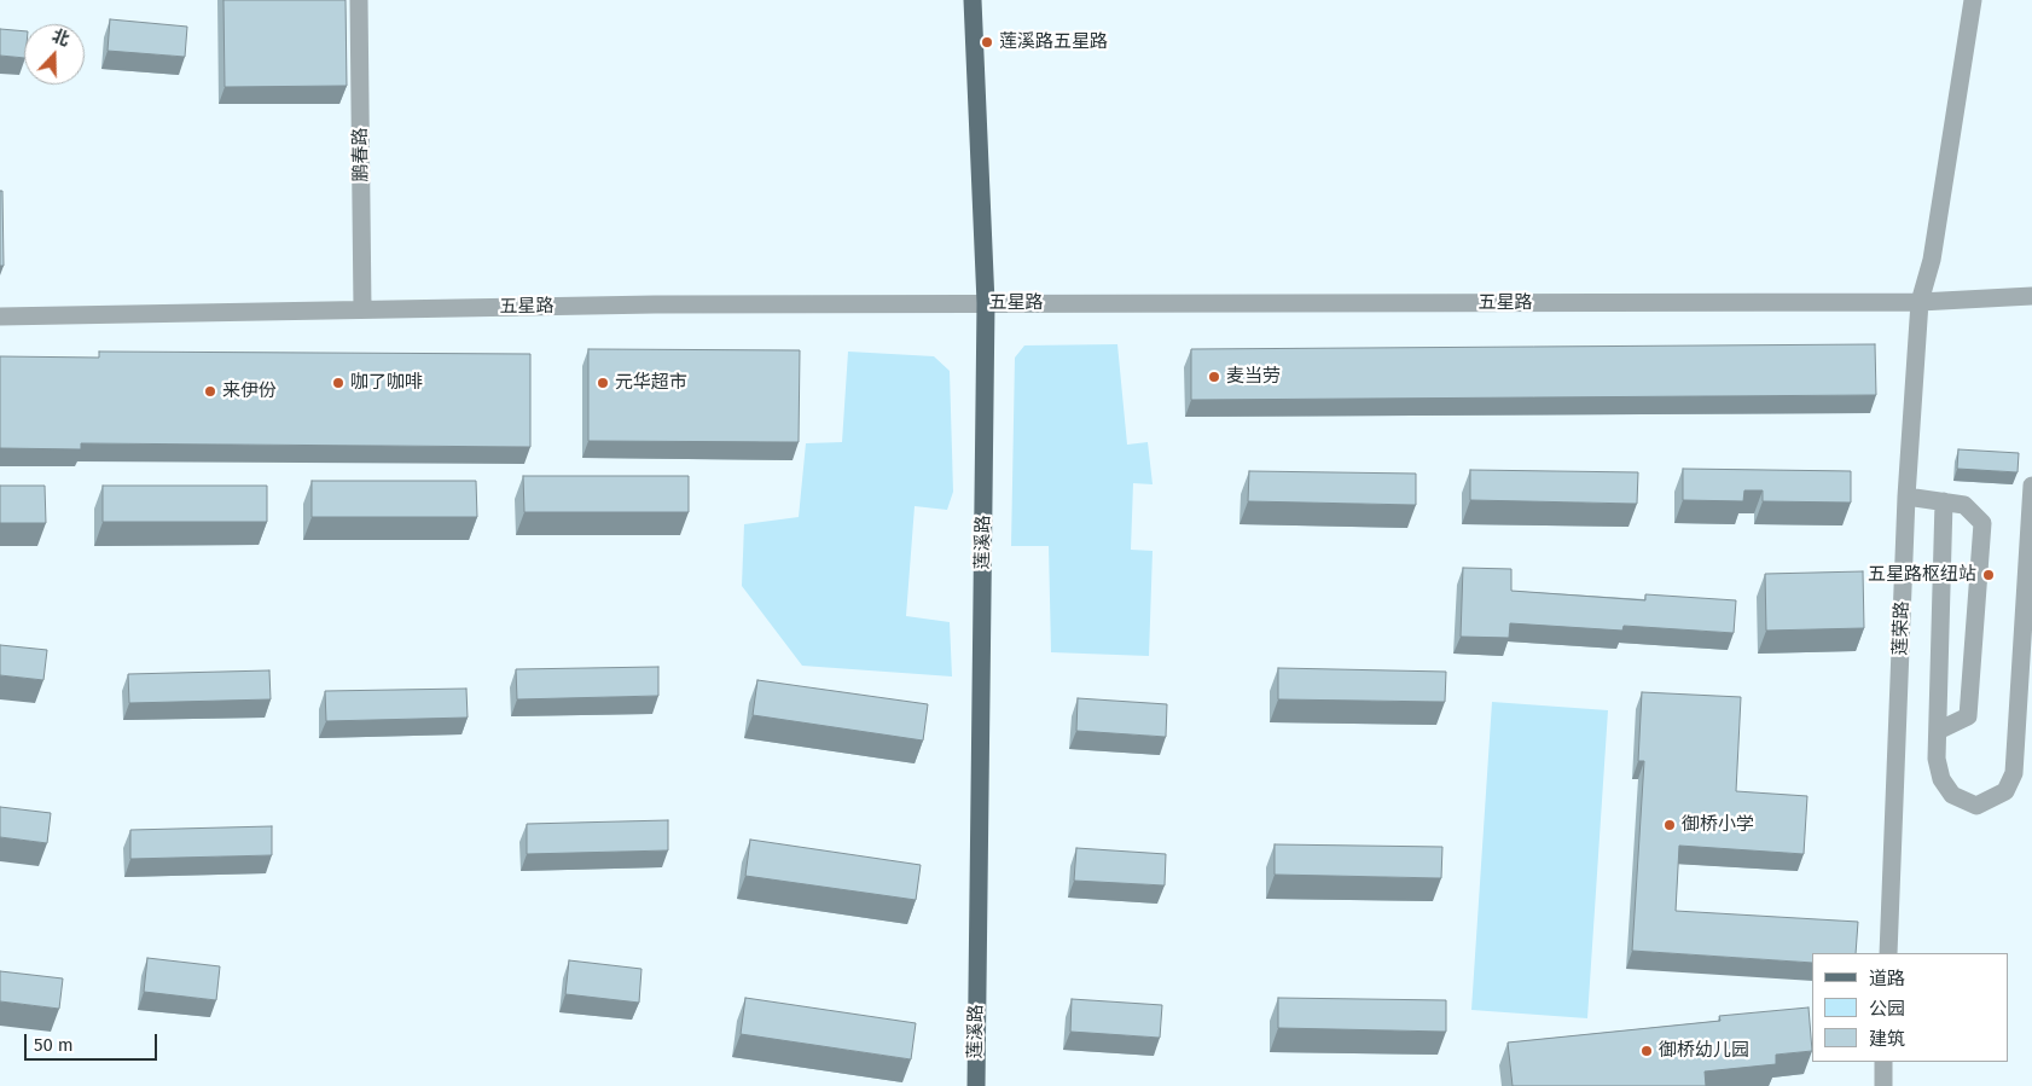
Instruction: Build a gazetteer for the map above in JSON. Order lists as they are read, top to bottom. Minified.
{"streets":{"main road":["莲溪路"],"street":["鹏春路","五星路","莲荣路"]},"crossings":[["鹏春路","五星路"],["五星路","莲溪路"],["五星路","莲荣路"]],"places":["莲溪路五星路","麦当劳","咖了咖啡","元华超市","来伊份","五星路枢纽站","御桥小学","御桥幼儿园"],"legend":["道路","公园","建筑"],"scale_bar":"50 m","north":"top"}
